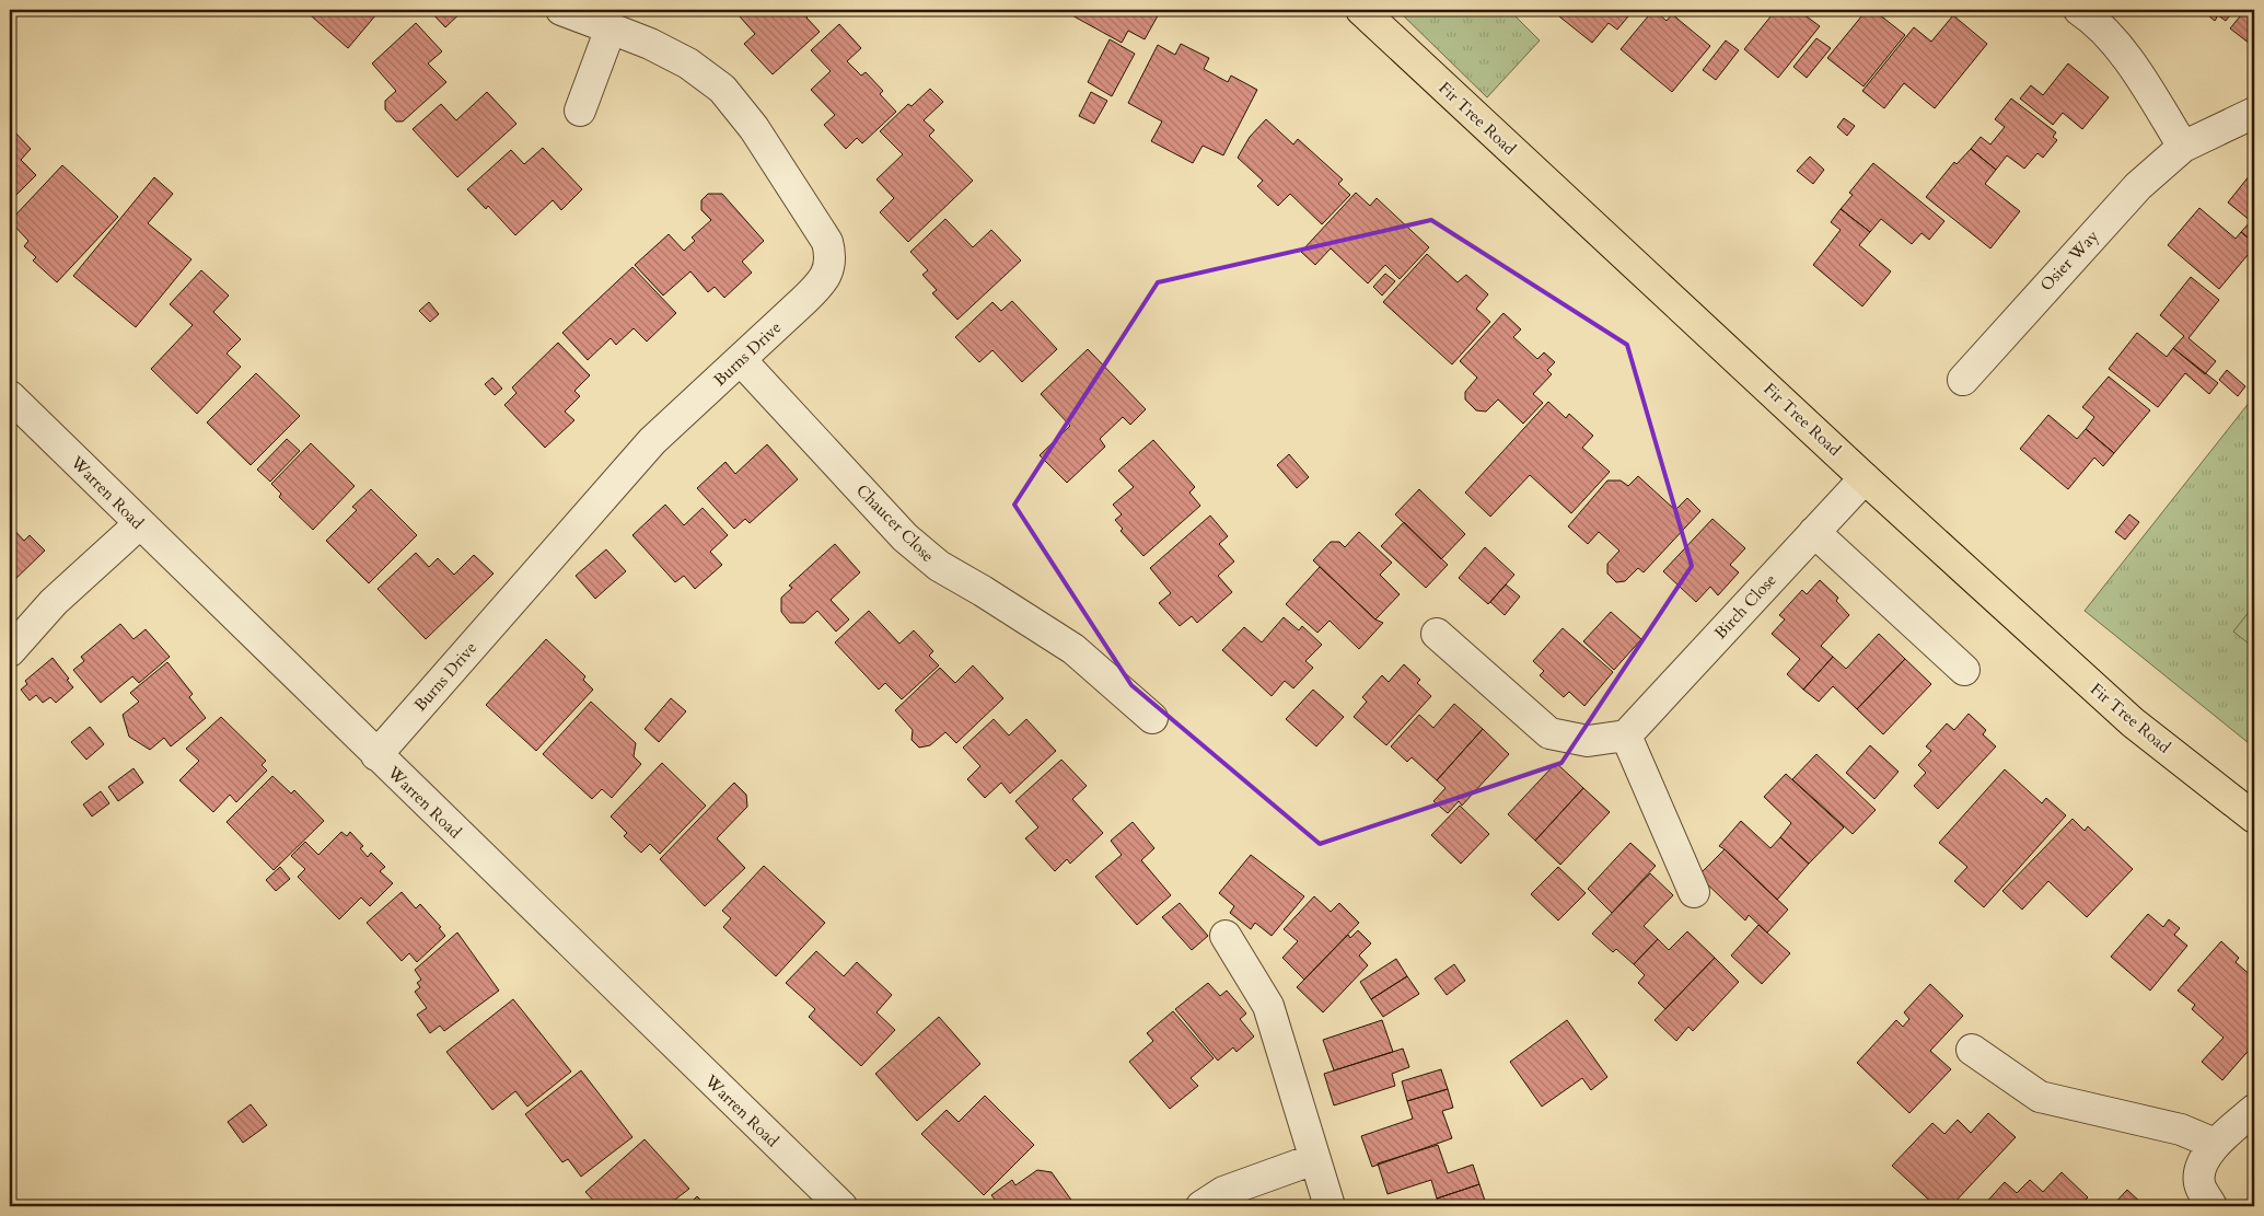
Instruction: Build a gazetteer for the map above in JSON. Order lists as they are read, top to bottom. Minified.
{"streets":{"main road":["Fir Tree Road"],"street":["Osier Way","Burns Drive","Warren Road","Chaucer Close","Birch Close"]},"crossings":[["Fir Tree Road","Birch Close"],["Burns Drive","Warren Road"],["Burns Drive","Chaucer Close"]]}
